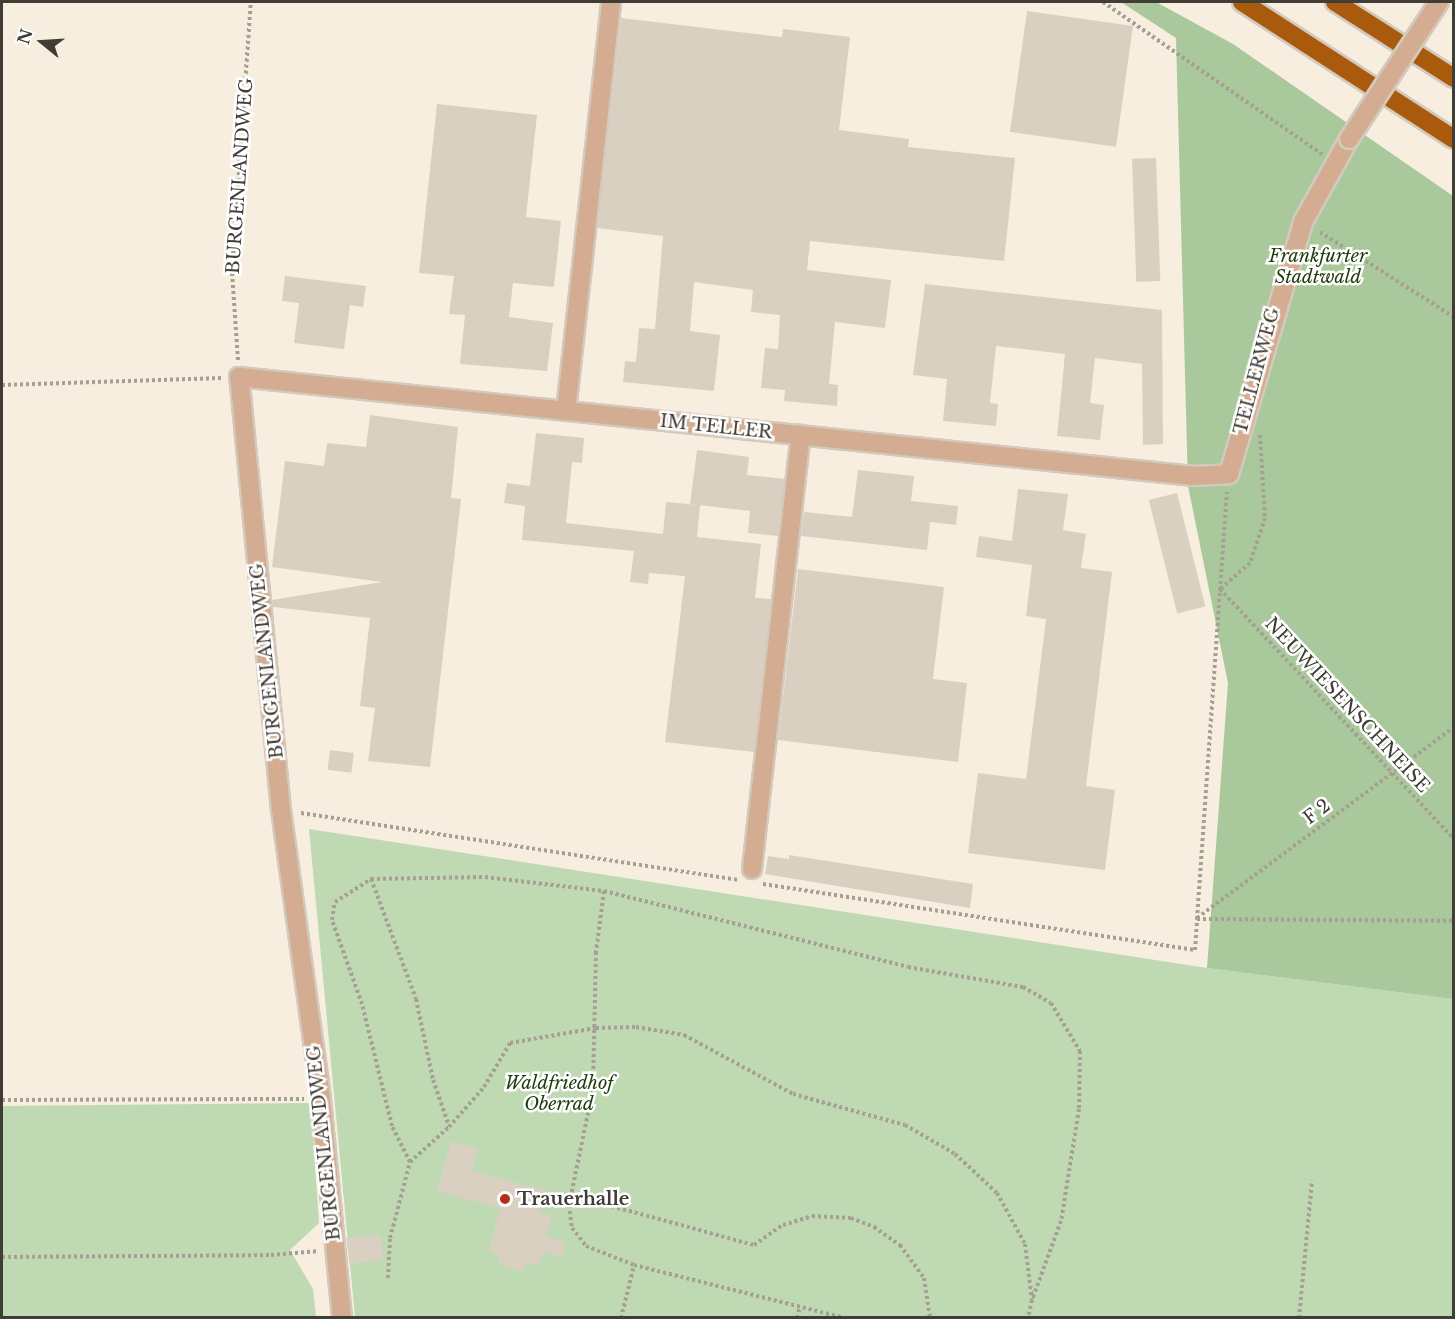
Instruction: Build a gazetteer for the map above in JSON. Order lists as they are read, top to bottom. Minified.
{"streets":{"street":["BURGENLANDWEG","TELLERWEG","IM TELLER"],"path":["NEUWIESENSCHNEISE","F 2"]},"crossings":[["BURGENLANDWEG","IM TELLER"],["TELLERWEG","IM TELLER"],["NEUWIESENSCHNEISE","F 2"]],"parks":["Frankfurter Stadtwald","Waldfriedhof Oberrad"],"places":["Trauerhalle"],"north":"left"}
